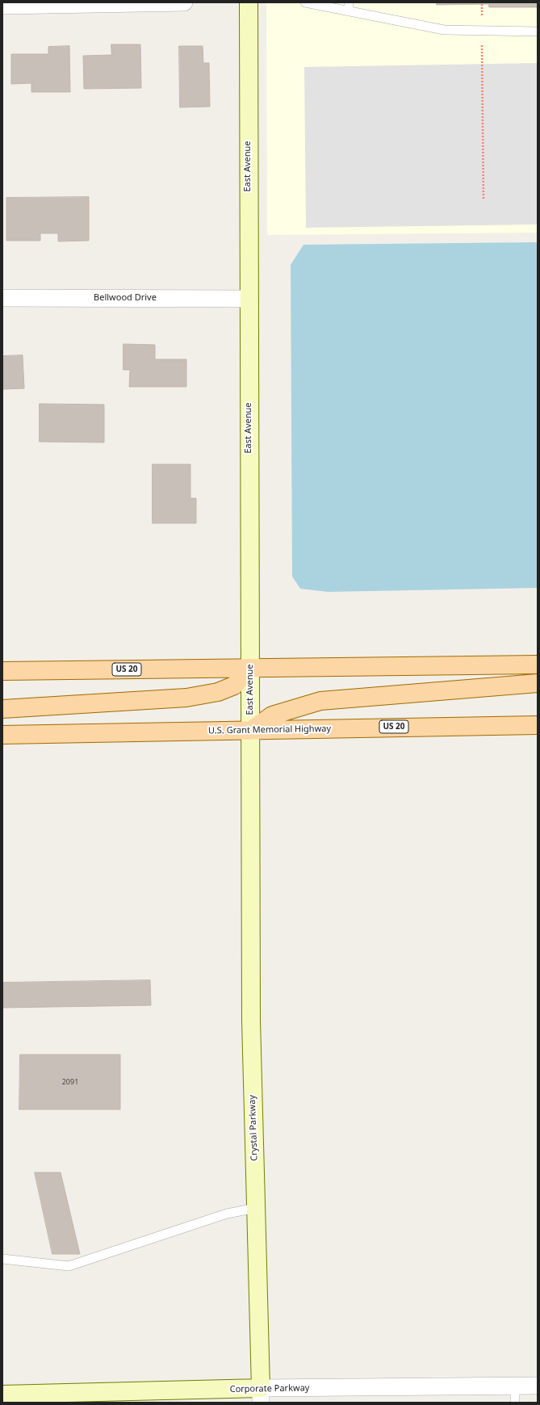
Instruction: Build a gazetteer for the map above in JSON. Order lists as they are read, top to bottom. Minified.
{"streets":{"main road":["US 20","U.S. Grant Memorial Highway"],"street":["East Avenue","Bellwood Drive","Crystal Parkway","Corporate Parkway"]},"crossings":[["East Avenue","Bellwood Drive"],["East Avenue","US 20"],["East Avenue","U.S. Grant Memorial Highway"],["East Avenue","Crystal Parkway"],["Crystal Parkway","Corporate Parkway"]],"house_numbers":["2091"]}
